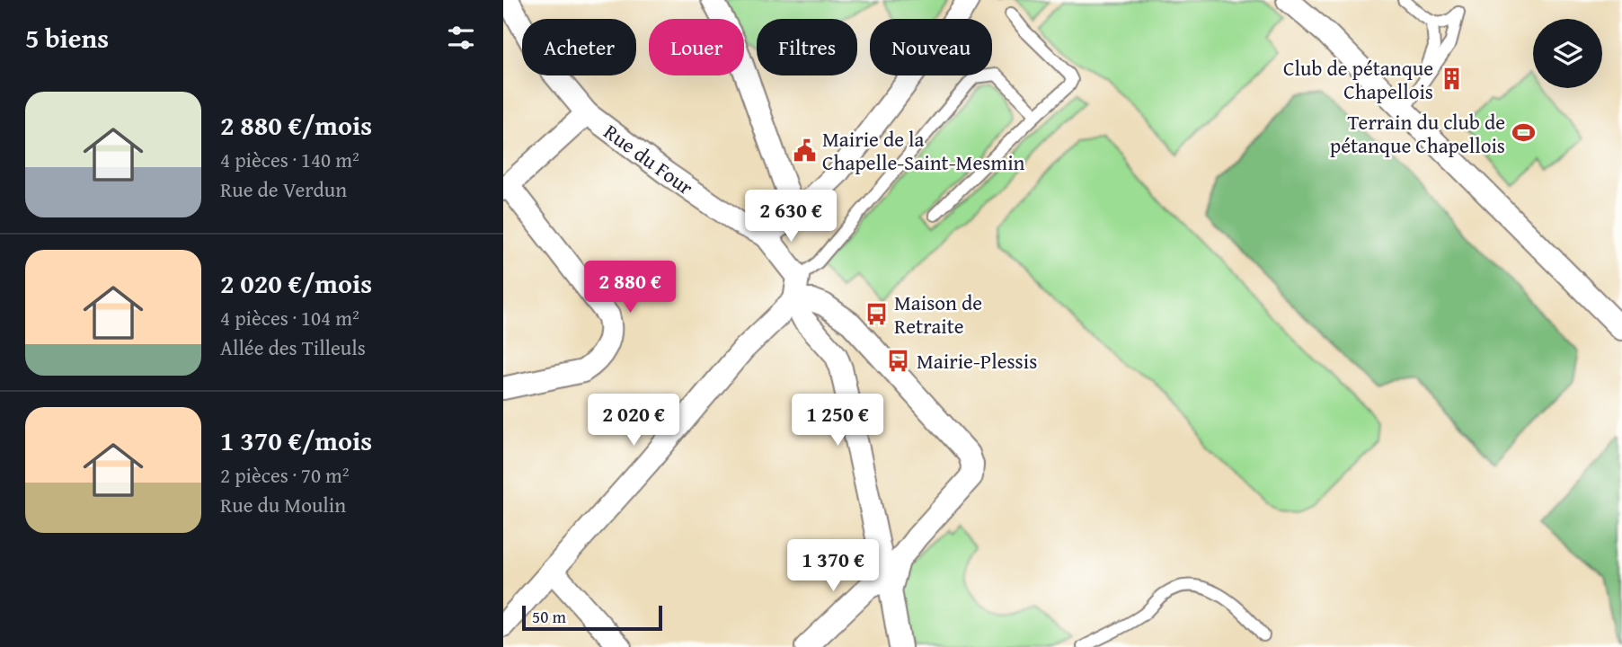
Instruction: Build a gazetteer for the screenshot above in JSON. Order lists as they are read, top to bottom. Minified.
{"streets":{"street":["Rue du Four"]},"places":{"building":["Club de pétanque Chapellois"],"sports":["Terrain du club de pétanque Chapellois"],"public building":["Mairie de la Chapelle-Saint-Mesmin"],"bus stop":["Maison de Retraite","Mairie-Plessis"]},"scale_bar":"50 m","page":{"heading":"5 biens","chip":["Acheter","Louer","Filtres","Nouveau"],"list":[{"name":"2 880 €/mois","note":"4 pièces · 140 m² · Rue de Verdun"},{"name":"2 020 €/mois","note":"4 pièces · 104 m² · Allée des Tilleuls"},{"name":"1 370 €/mois","note":"2 pièces · 70 m² · Rue du Moulin"}],"price":["2 630 €","2 880 €","2 020 €","1 250 €","1 370 €"],"scale":"50 m"}}
